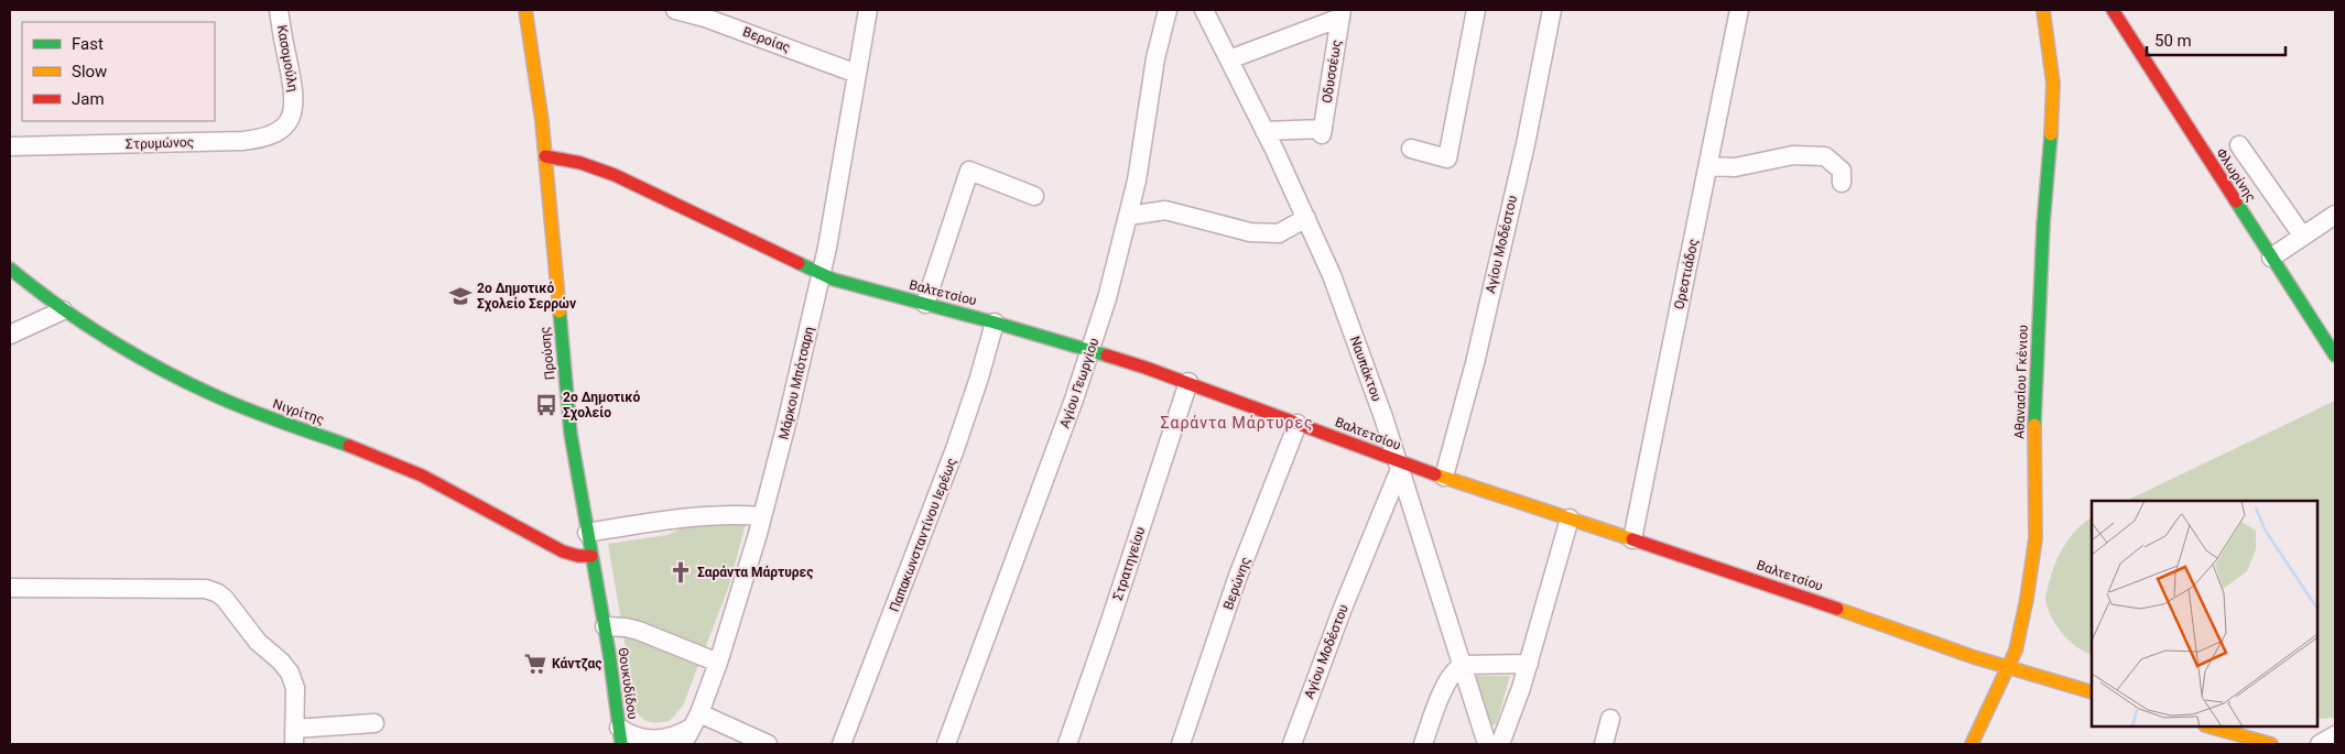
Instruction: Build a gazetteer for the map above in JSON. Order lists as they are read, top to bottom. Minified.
{"streets":{"street":["Βεροίας","Κασομούλη","Οδυσσέως","Στρυμώνος","Φλωρίνης","Αγίου Μοδέστου","Ορεστιάδος","Βαλτετσίου","Προύσης","Ναυπάκτου","Αθανασίου Γκένιου","Μάρκου Μπότσαρη","Αγίου Γεωργίου","Νιγρίτης","Παπακωνσταντίνου Ιερέως","Στρατηγείου","Βερώνης","Θουκυδίδου"]},"crossings":[["Βεροίας","Μάρκου Μπότσαρη"],["Κασομούλη","Στρυμώνος"],["Οδυσσέως","Ναυπάκτου"],["Αγίου Μοδέστου","Βαλτετσίου"],["Αγίου Μοδέστου","Ναυπάκτου"],["Ορεστιάδος","Βαλτετσίου"],["Βαλτετσίου","Προύσης"],["Βαλτετσίου","Ναυπάκτου"],["Βαλτετσίου","Αθανασίου Γκένιου"],["Βαλτετσίου","Μάρκου Μπότσαρη"],["Βαλτετσίου","Αγίου Γεωργίου"],["Βαλτετσίου","Παπακωνσταντίνου Ιερέως"],["Βαλτετσίου","Στρατηγείου"],["Βαλτετσίου","Βερώνης"],["Προύσης","Νιγρίτης"],["Προύσης","Θουκυδίδου"]],"districts":["Σαράντα Μάρτυρες"],"places":{"school or university":["2ο Δημοτικό Σχολείο Σερρών"],"bus stop":["2ο Δημοτικό Σχολείο"],"church":["Σαράντα Μάρτυρες"],"supermarket":["Κάντζας"]},"legend":["Fast","Slow","Jam"],"scale_bar":"50 m"}
